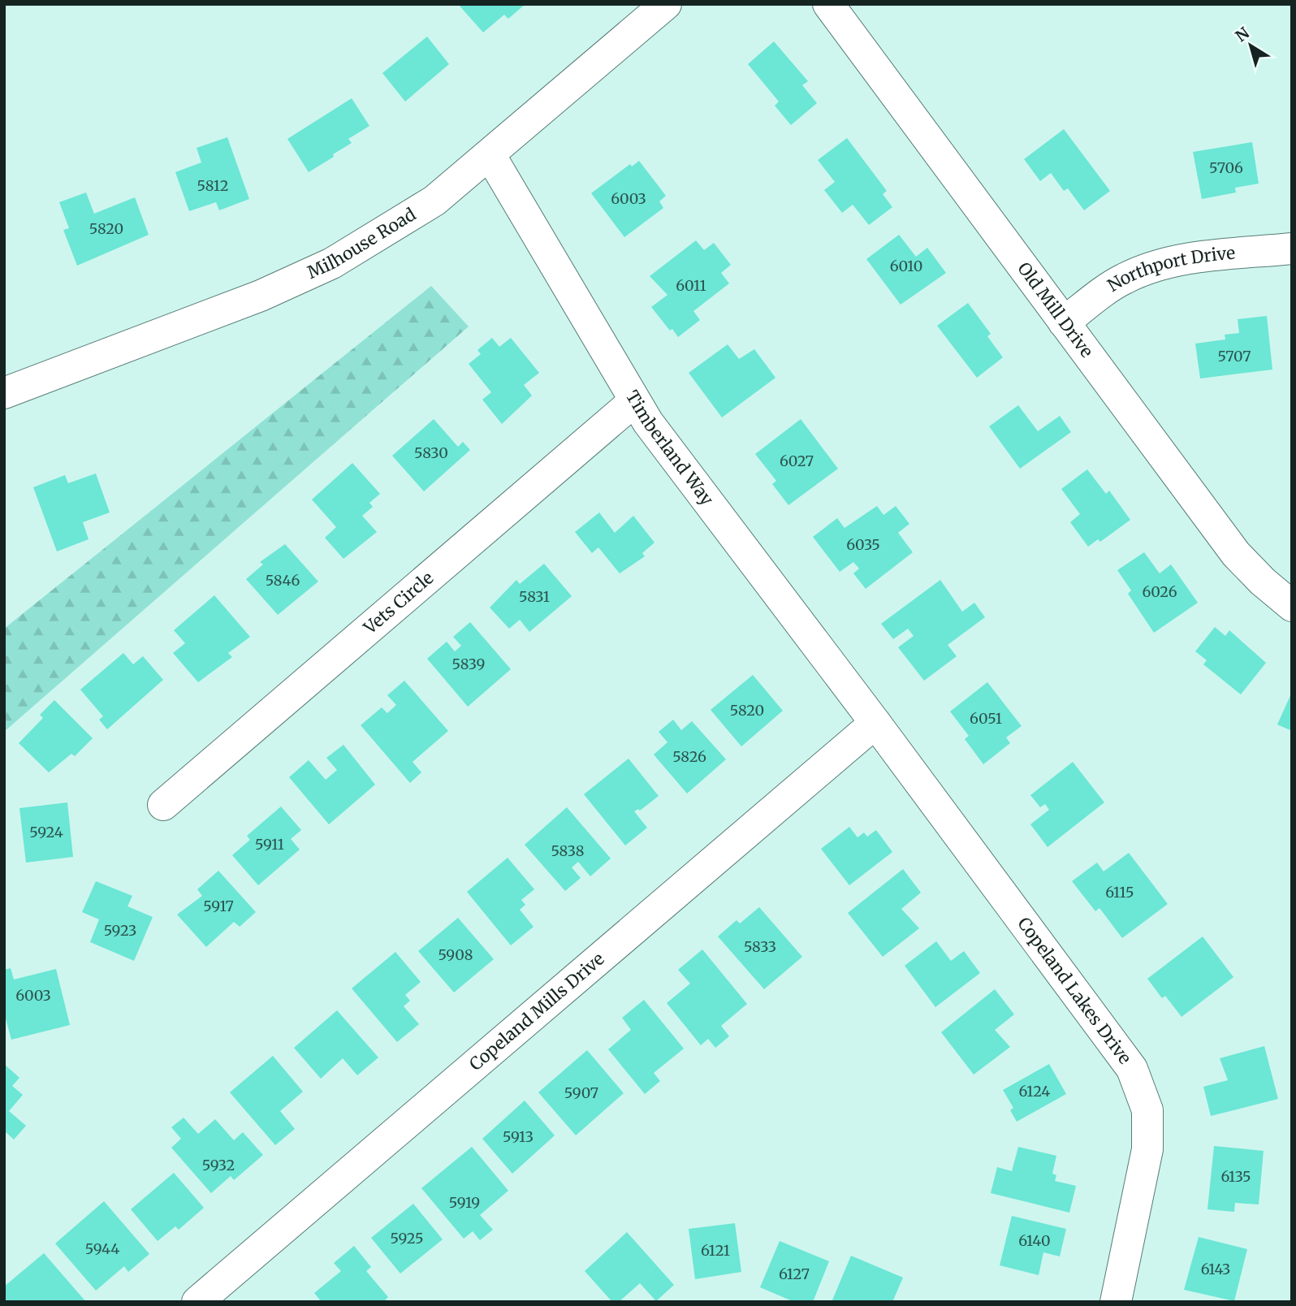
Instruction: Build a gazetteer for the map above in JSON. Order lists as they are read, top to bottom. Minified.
{"streets":{"street":["Milhouse Road","Northport Drive","Old Mill Drive","Timberland Way","Vets Circle","Copeland Lakes Drive","Copeland Mills Drive"]},"crossings":[["Milhouse Road","Timberland Way"],["Northport Drive","Old Mill Drive"],["Timberland Way","Vets Circle"],["Timberland Way","Copeland Lakes Drive"],["Timberland Way","Copeland Mills Drive"],["Copeland Lakes Drive","Copeland Mills Drive"]],"house_numbers":["5706","5812","6003","5820","6010","6011","5707","5830","6027","6035","5846","6026","5831","5839","5820","6051","5826","5924","5911","5838","6115","5917","5923","5833","5908","6003","6124","5907","5913","5932","6135","5919","5925","6140","5944","6121","6143","6127"],"north":"top left"}
